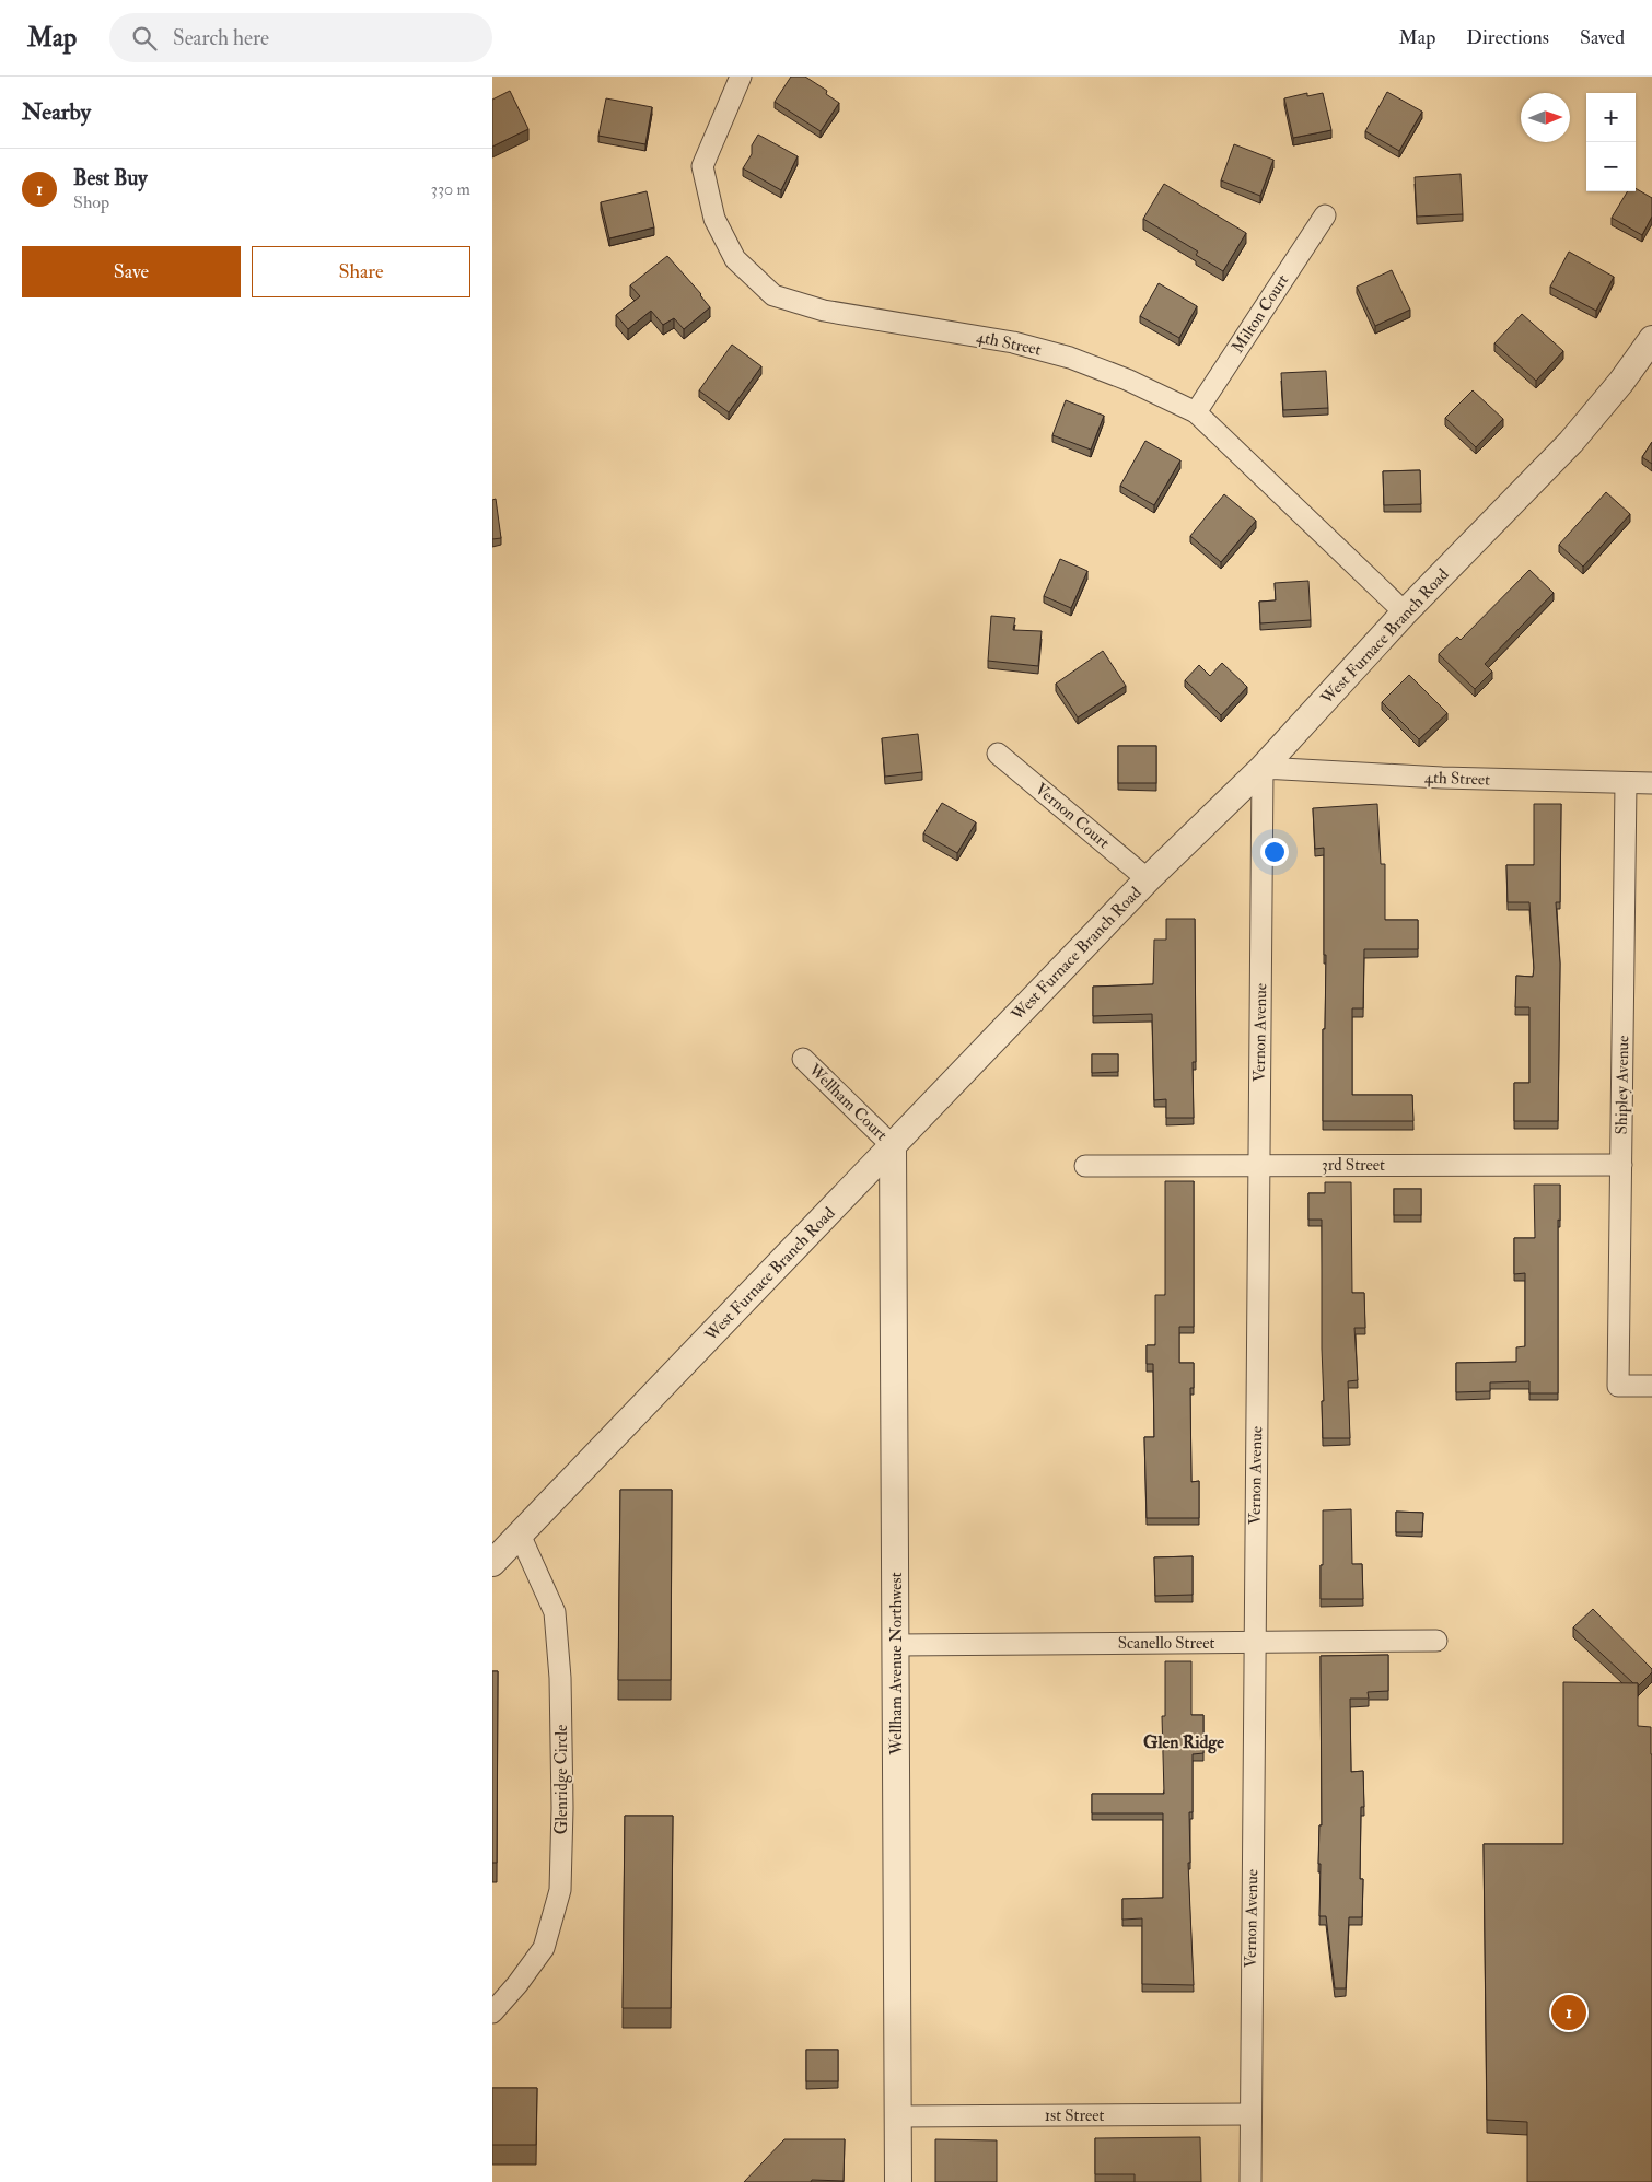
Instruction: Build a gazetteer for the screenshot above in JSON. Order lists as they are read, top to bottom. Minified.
{"streets":{"street":["Milton Court","4th Street","West Furnace Branch Road","Vernon Court","Vernon Avenue","Shipley Avenue","Wellham Court","3rd Street","Scanello Street","Wellham Avenue Northwest","Glenridge Circle","1st Street"]},"crossings":[["Milton Court","4th Street"],["4th Street","West Furnace Branch Road"],["4th Street","Vernon Avenue"],["4th Street","Shipley Avenue"],["West Furnace Branch Road","Vernon Court"],["West Furnace Branch Road","Vernon Avenue"],["West Furnace Branch Road","Wellham Court"],["West Furnace Branch Road","Wellham Avenue Northwest"],["West Furnace Branch Road","Glenridge Circle"],["Vernon Avenue","3rd Street"],["Vernon Avenue","Scanello Street"],["Vernon Avenue","1st Street"],["Shipley Avenue","3rd Street"],["Wellham Court","Wellham Avenue Northwest"],["Scanello Street","Wellham Avenue Northwest"],["Wellham Avenue Northwest","1st Street"]],"districts":["Glen Ridge"],"north":"right","page":{"header":"Map","search":"Search here","nav":["Map","Directions","Saved"],"heading":"Nearby","map_buttons":["+","−"],"list":[{"mark":"1","name":"Best Buy","note":"Shop","value":"330 m"}],"buttons":["Save","Share"],"pins":"1"}}
